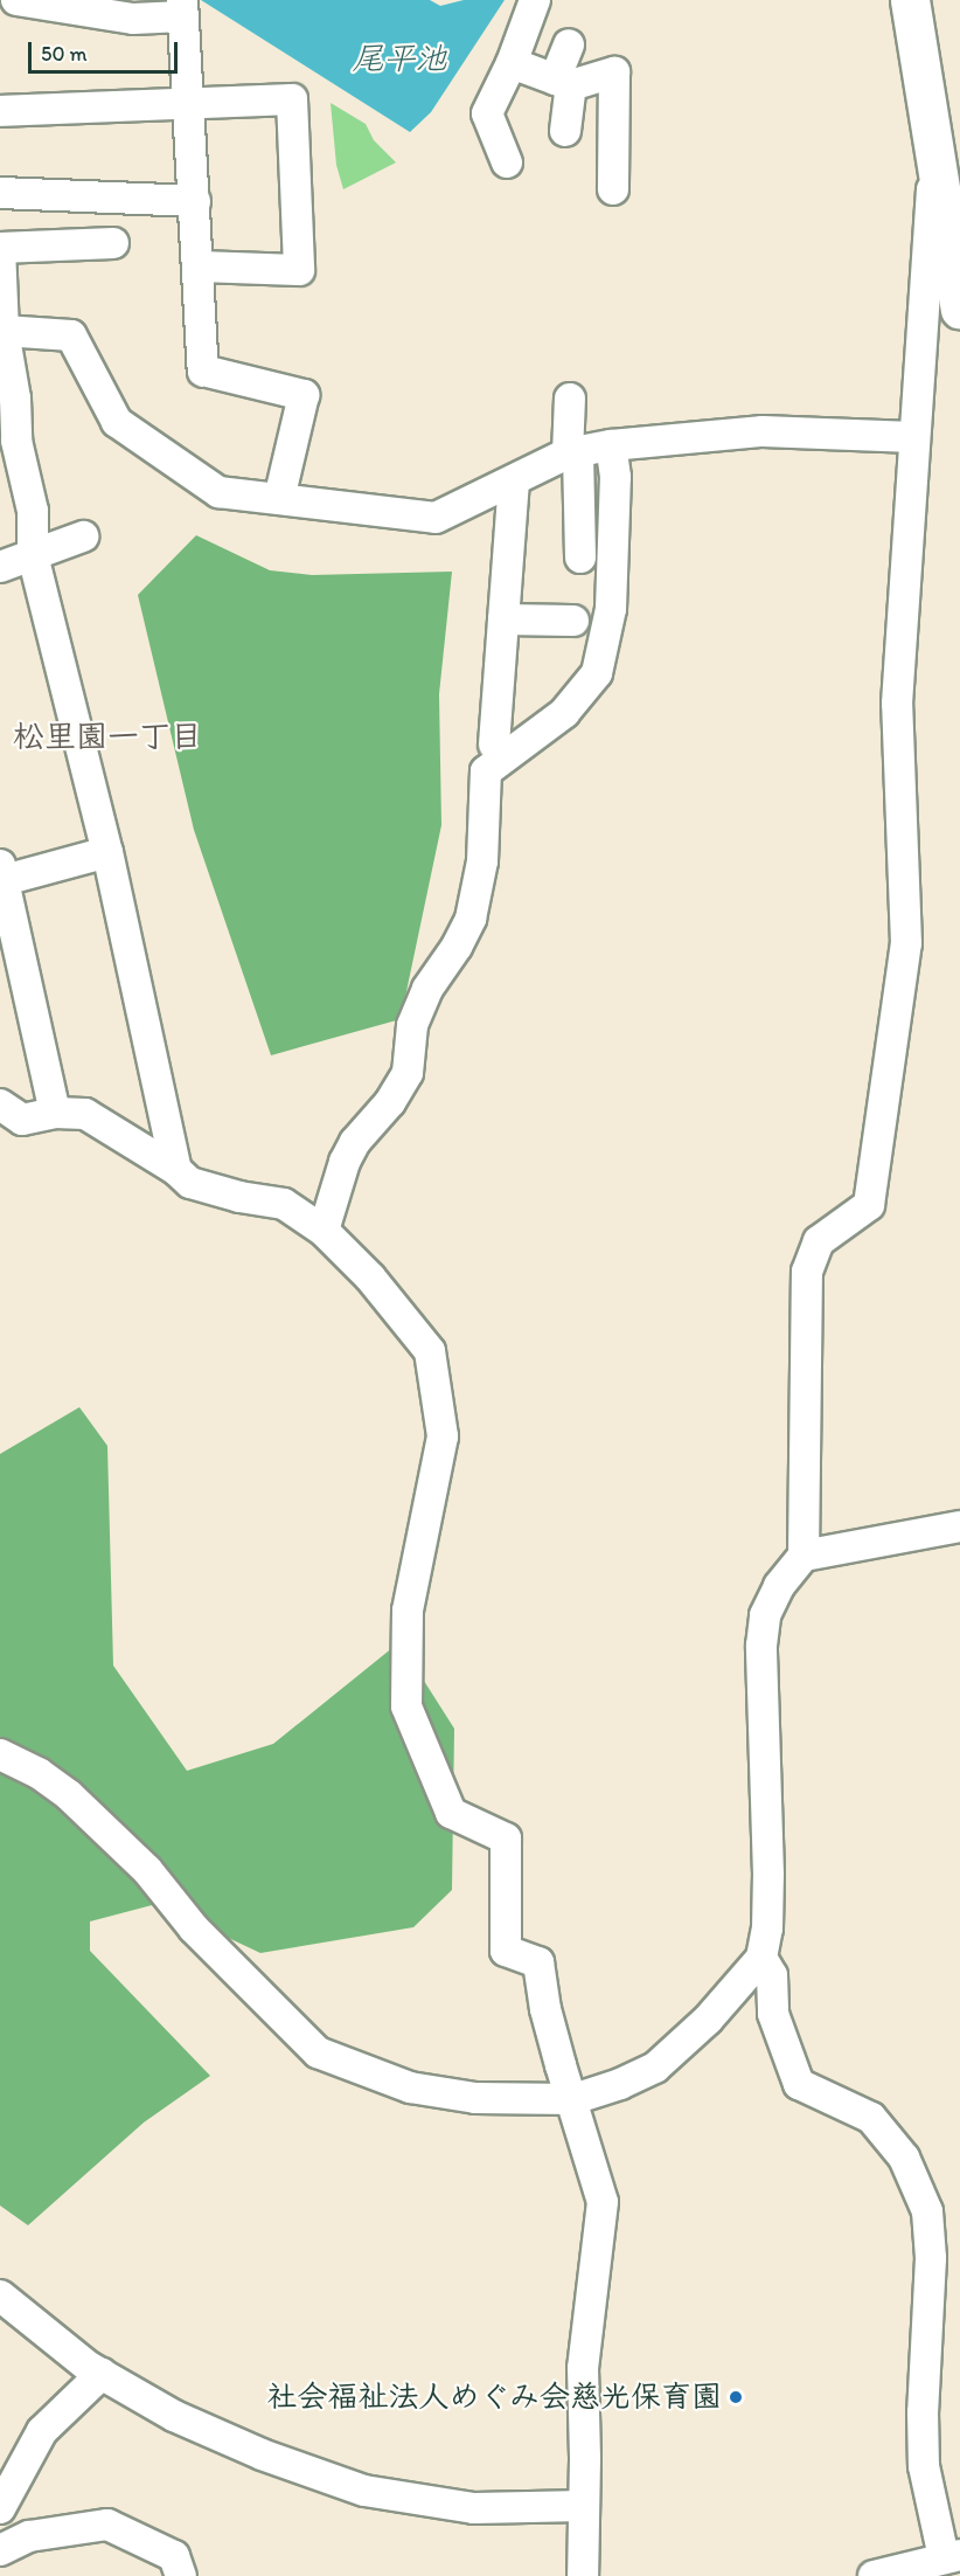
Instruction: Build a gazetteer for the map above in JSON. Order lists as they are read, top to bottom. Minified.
{"districts":["松里園一丁目"],"water":["尾平池"],"places":["社会福祉法人めぐみ会慈光保育園"],"scale_bar":"50 m"}
